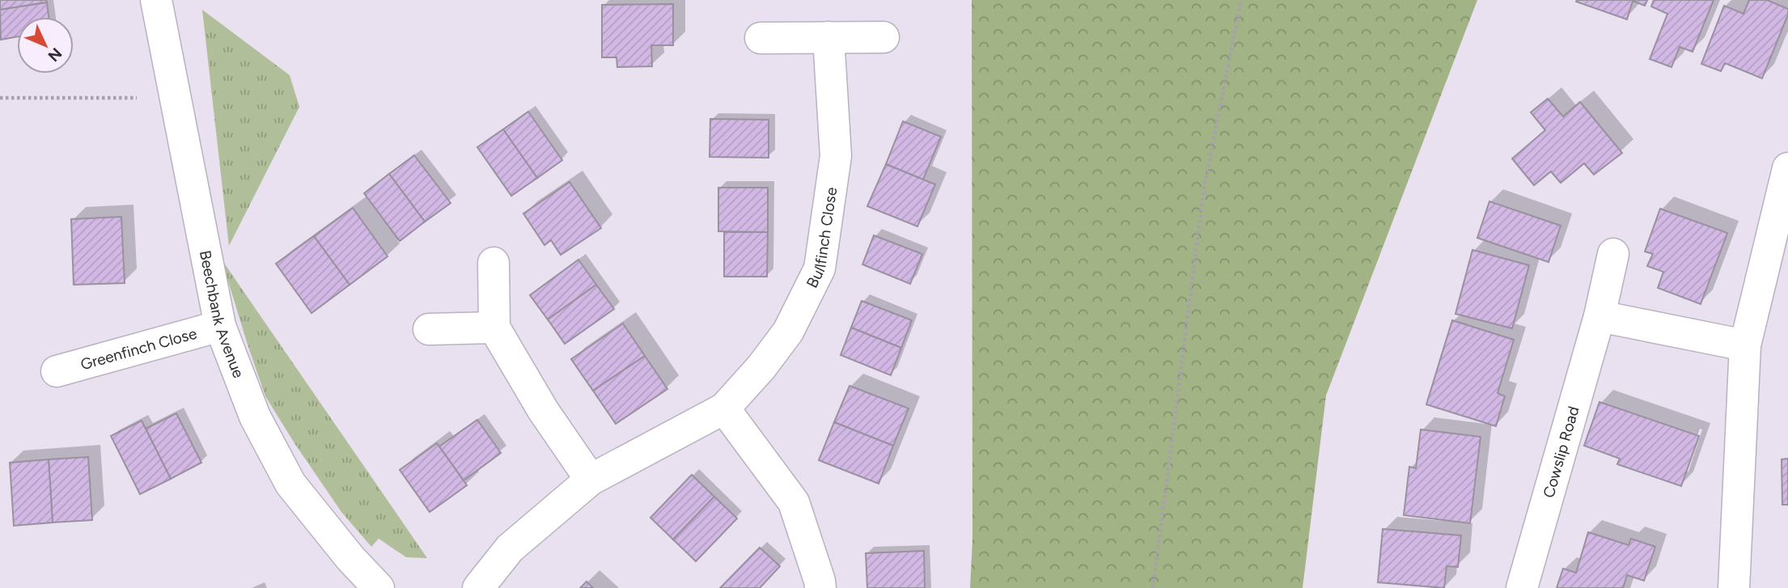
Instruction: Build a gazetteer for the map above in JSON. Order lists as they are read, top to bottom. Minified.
{"streets":{"street":["Bullfinch Close","Beechbank Avenue","Greenfinch Close","Cowslip Road"]},"crossings":[["Beechbank Avenue","Greenfinch Close"]],"north":"bottom right"}
